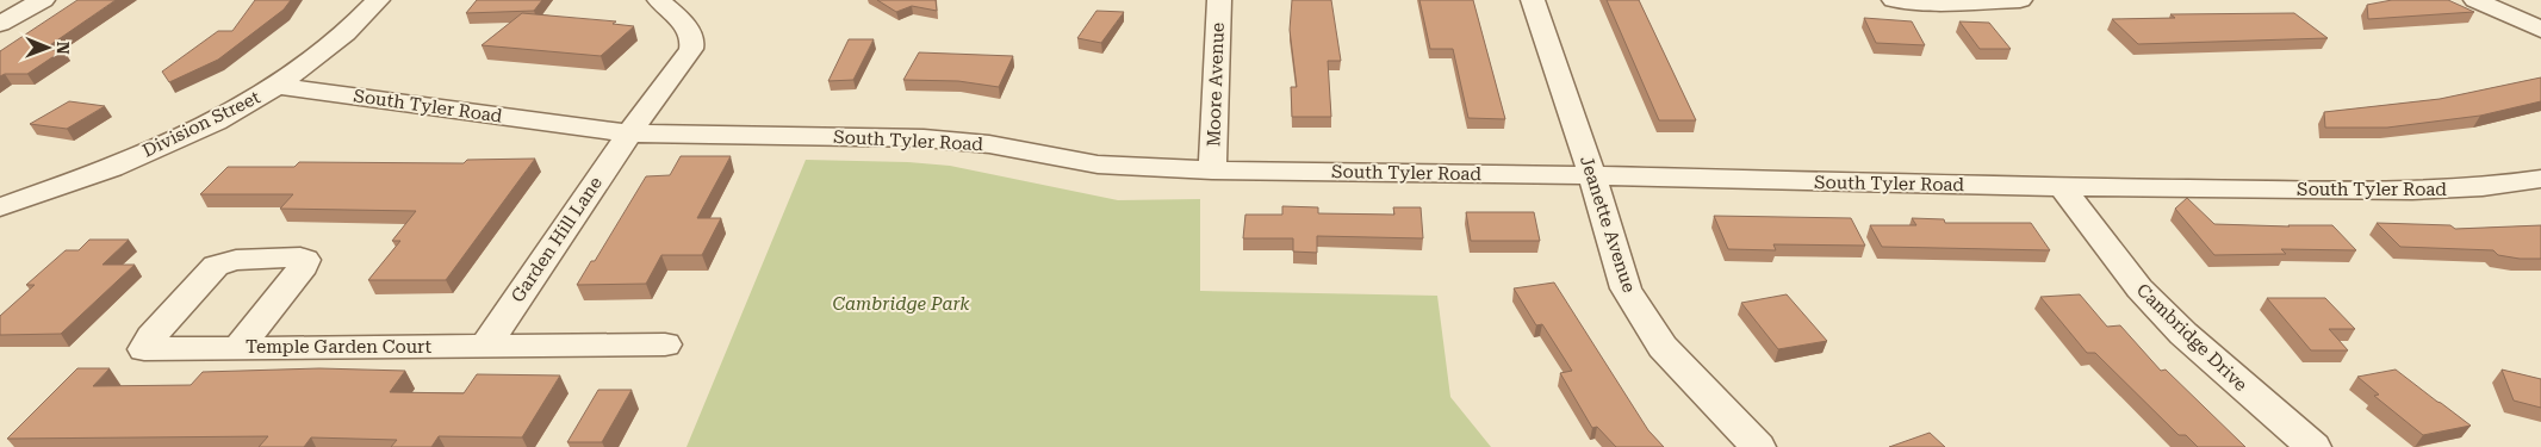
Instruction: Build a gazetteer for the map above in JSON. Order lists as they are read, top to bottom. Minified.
{"streets":{"street":["Moore Avenue","South Tyler Road","Division Street","Jeanette Avenue","Garden Hill Lane","Cambridge Drive","Temple Garden Court"]},"crossings":[["Moore Avenue","South Tyler Road"],["South Tyler Road","Division Street"],["South Tyler Road","Jeanette Avenue"],["South Tyler Road","Garden Hill Lane"],["South Tyler Road","Cambridge Drive"],["Garden Hill Lane","Temple Garden Court"]],"parks":["Cambridge Park"],"north":"right"}
